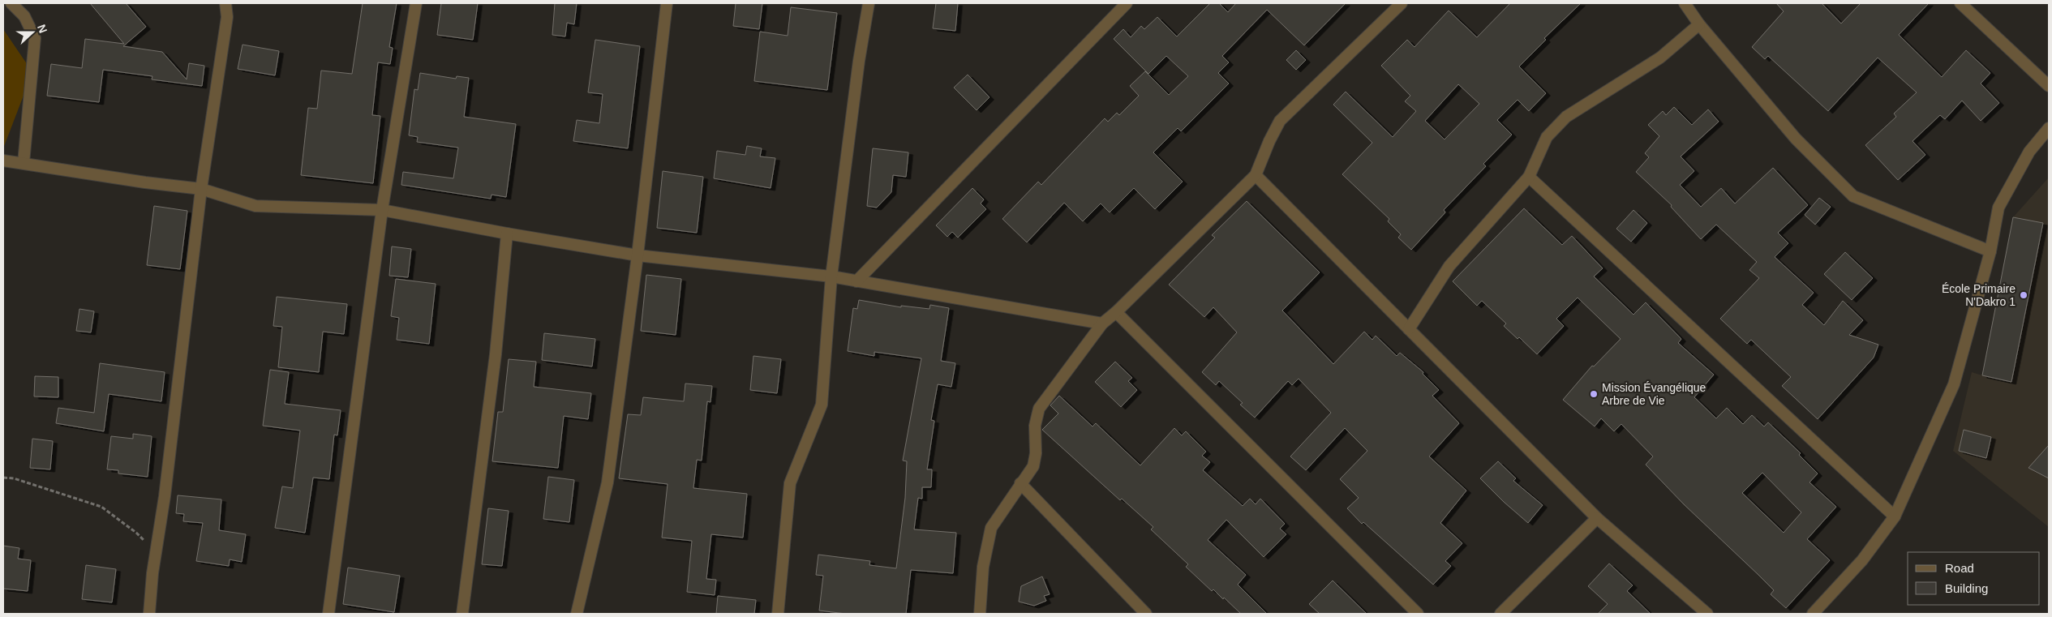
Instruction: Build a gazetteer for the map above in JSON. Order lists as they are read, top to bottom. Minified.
{"places":["École Primaire N'Dakro 1","Mission Évangélique Arbre de Vie"],"legend":["Road","Building"],"north":"right"}
